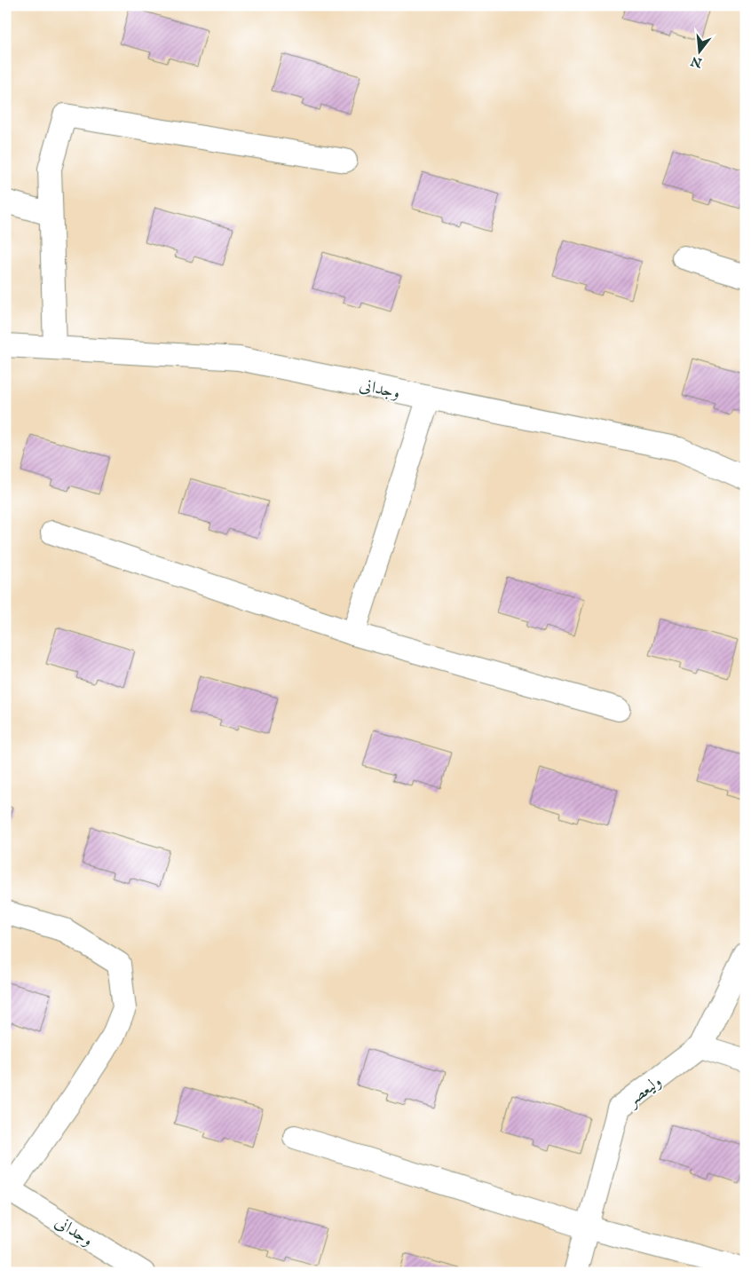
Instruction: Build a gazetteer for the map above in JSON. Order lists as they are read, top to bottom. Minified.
{"streets":{"street":["وجدانی","ولیعصر"]},"north":"bottom"}
